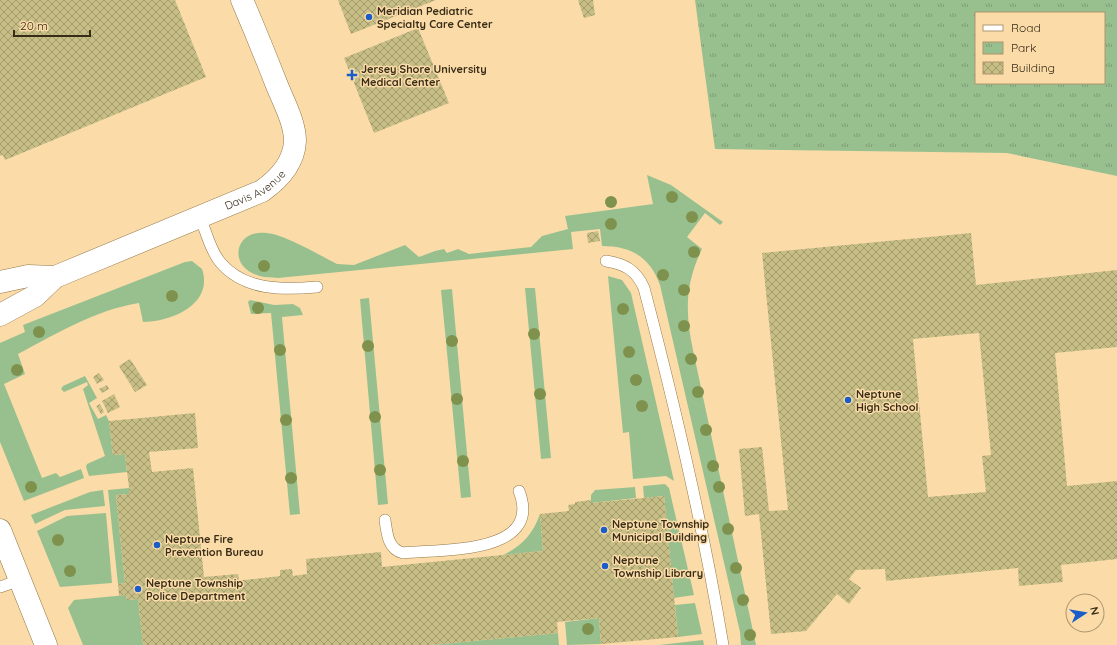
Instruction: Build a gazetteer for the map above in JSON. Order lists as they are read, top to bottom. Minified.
{"streets":{"street":["Davis Avenue"]},"places":{"other":["Meridian Pediatric Specialty Care Center","Neptune High School","Neptune Township Municipal Building","Neptune Fire Prevention Bureau","Neptune Township Library","Neptune Township Police Department"],"health":["Jersey Shore University Medical Center"]},"legend":["Road","Park","Building"],"scale_bar":"20 m","north":"right"}
